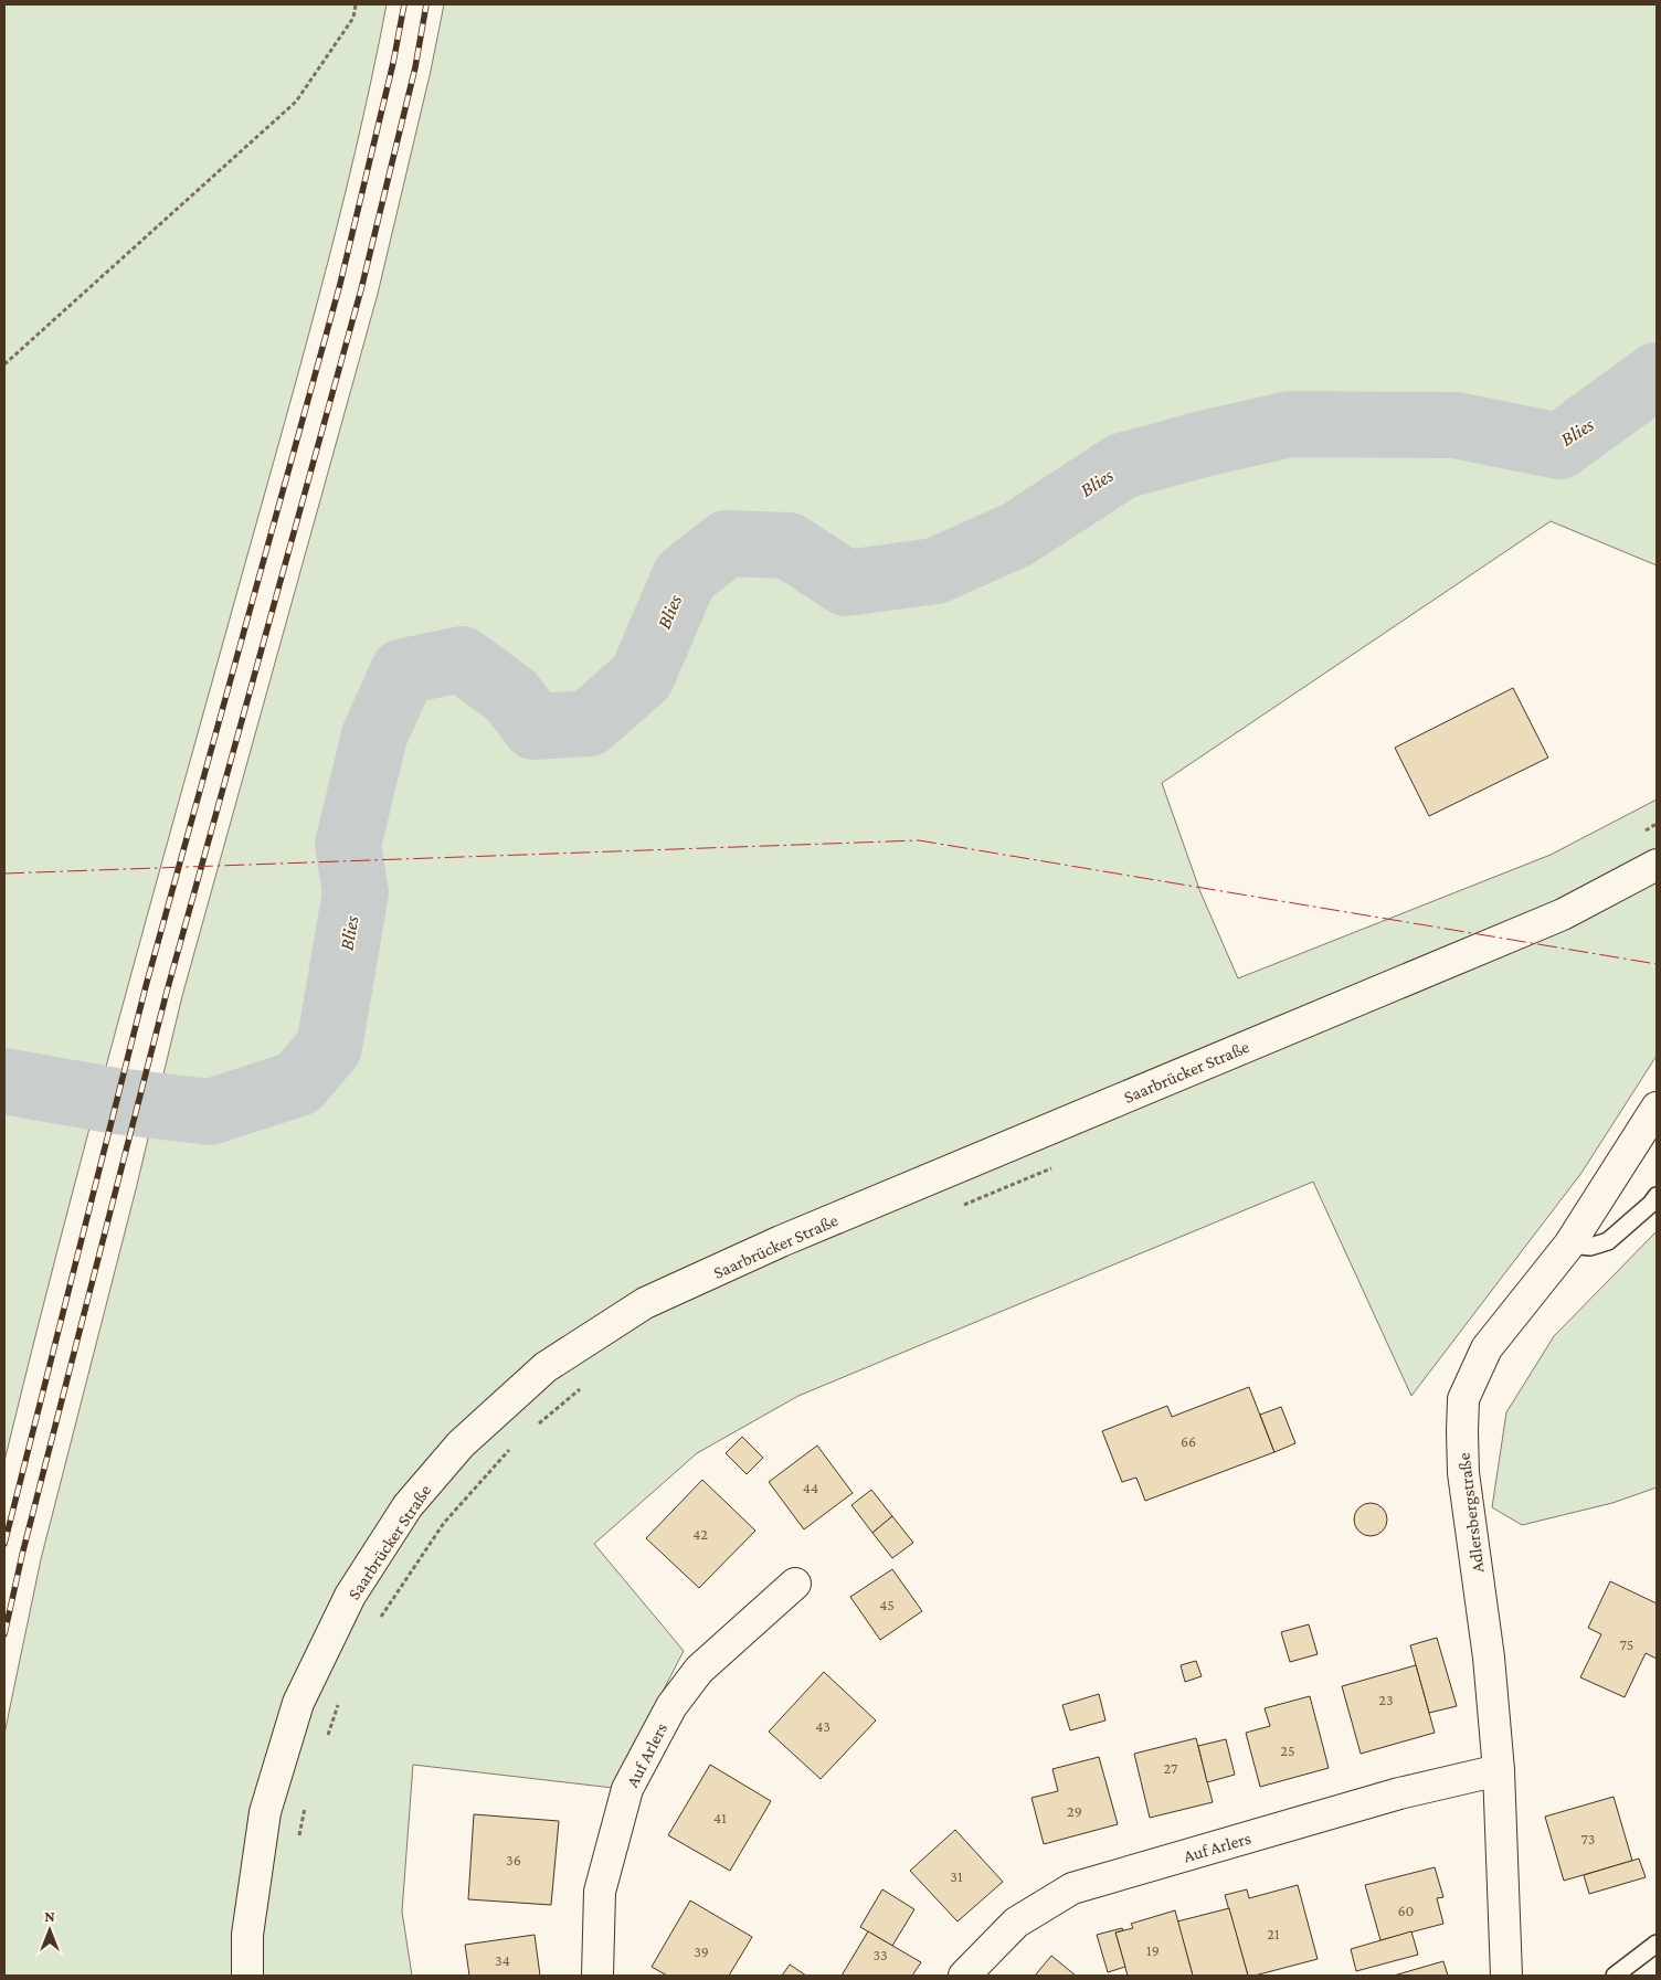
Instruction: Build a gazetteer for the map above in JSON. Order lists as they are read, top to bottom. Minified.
{"streets":{"street":["Saarbrücker Straße","Adlersbergstraße","Auf Arlers"]},"crossings":[["Adlersbergstraße","Auf Arlers"]],"water":["Blies"],"house_numbers":["66","44","42","45","75","23","43","25","27","29","41","73","36","31","60","21","19","39","33","34"],"north":"top"}
